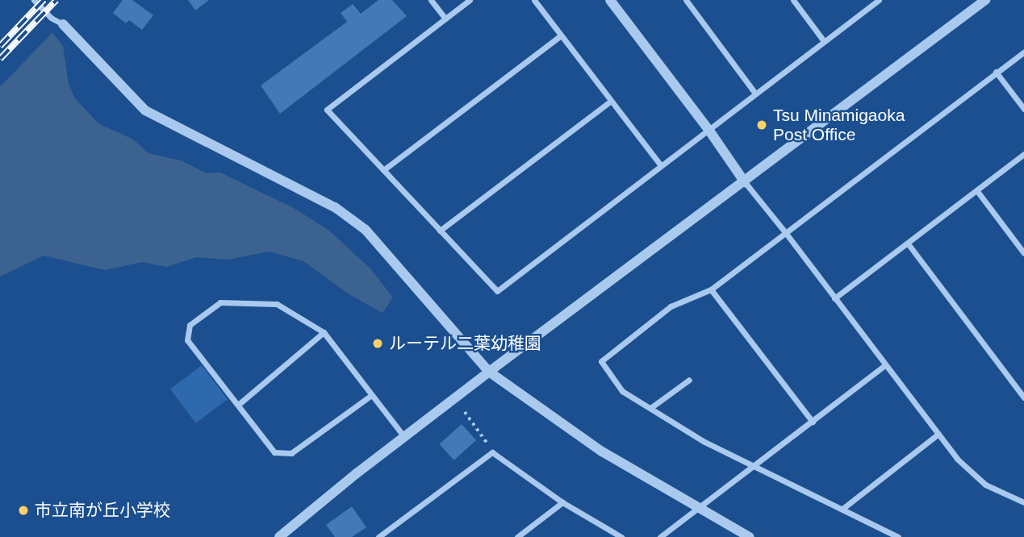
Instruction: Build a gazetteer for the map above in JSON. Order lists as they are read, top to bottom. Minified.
{"places":["Tsu Minamigaoka Post Office","ルーテル二葉幼稚園","市立南が丘小学校"]}
